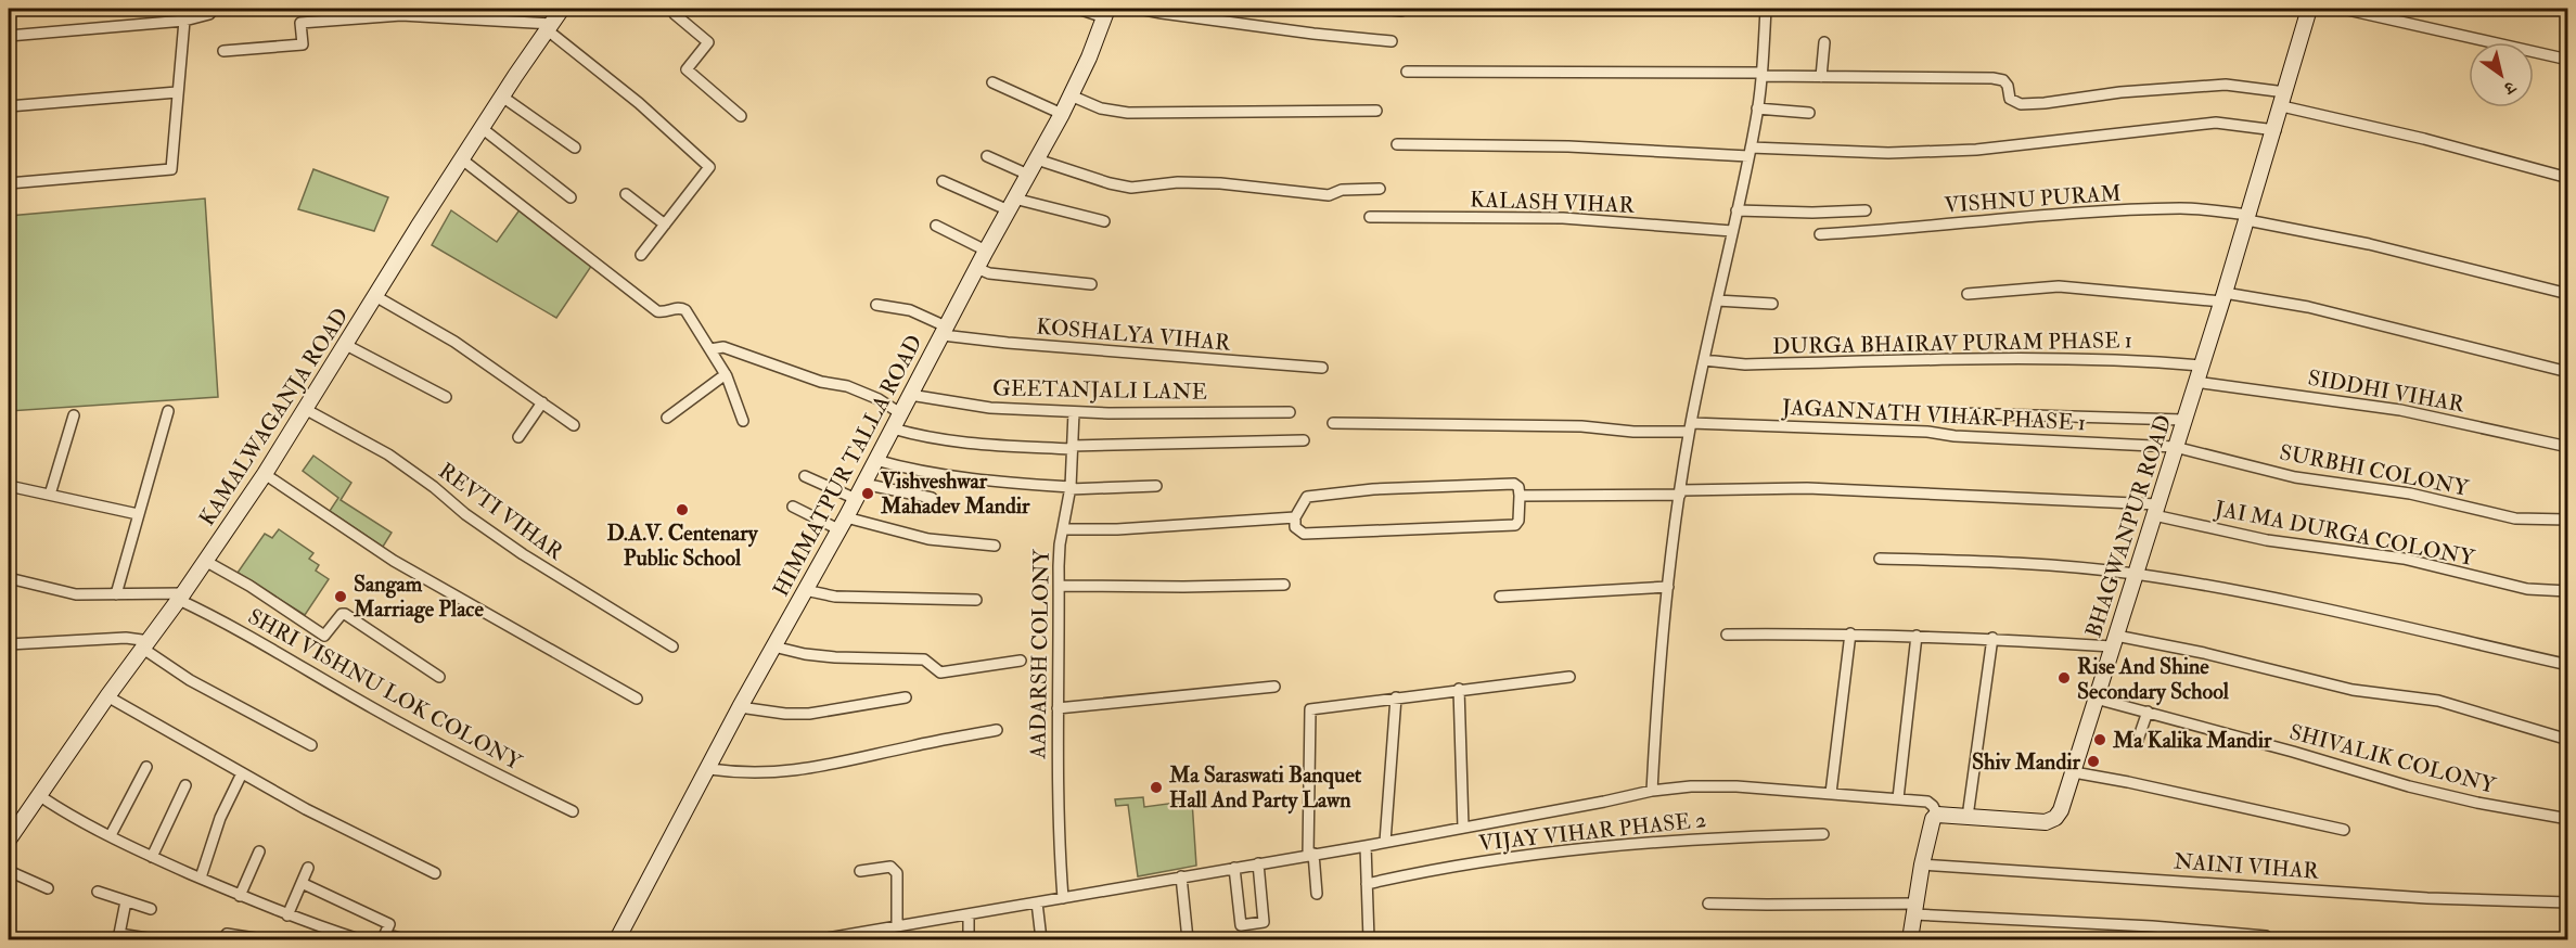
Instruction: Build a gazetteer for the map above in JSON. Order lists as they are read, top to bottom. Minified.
{"streets":{"street":["VISHNU PURAM","KALASH VIHAR","KOSHALYA VIHAR","DURGA BHAIRAV PURAM PHASE 1","GEETANJALI LANE","SIDDHI VIHAR","JAGANNATH VIHAR PHASE 1","KAMALWAGANJA ROAD","HIMMATPUR TALLA ROAD","SURBHI COLONY","REVTI VIHAR","BHAGWANPUR ROAD","JAI MA DURGA COLONY","AADARSH COLONY","SHRI VISHNU LOK COLONY","SHIVALIK COLONY","VIJAY VIHAR PHASE 2","NAINI VIHAR"]},"crossings":[["VISHNU PURAM","BHAGWANPUR ROAD"],["KOSHALYA VIHAR","HIMMATPUR TALLA ROAD"],["DURGA BHAIRAV PURAM PHASE 1","BHAGWANPUR ROAD"],["GEETANJALI LANE","HIMMATPUR TALLA ROAD"],["GEETANJALI LANE","AADARSH COLONY"],["SIDDHI VIHAR","BHAGWANPUR ROAD"],["JAGANNATH VIHAR PHASE 1","SURBHI COLONY"],["JAGANNATH VIHAR PHASE 1","BHAGWANPUR ROAD"],["KAMALWAGANJA ROAD","REVTI VIHAR"],["KAMALWAGANJA ROAD","SHRI VISHNU LOK COLONY"],["SURBHI COLONY","BHAGWANPUR ROAD"],["BHAGWANPUR ROAD","JAI MA DURGA COLONY"],["BHAGWANPUR ROAD","SHIVALIK COLONY"]],"places":["Vishveshwar Mahadev Mandir","D.A.V. Centenary Public School","Sangam Marriage Place","Rise And Shine Secondary School","Ma Kalika Mandir","Shiv Mandir","Ma Saraswati Banquet Hall And Party Lawn"],"north":"bottom right"}
